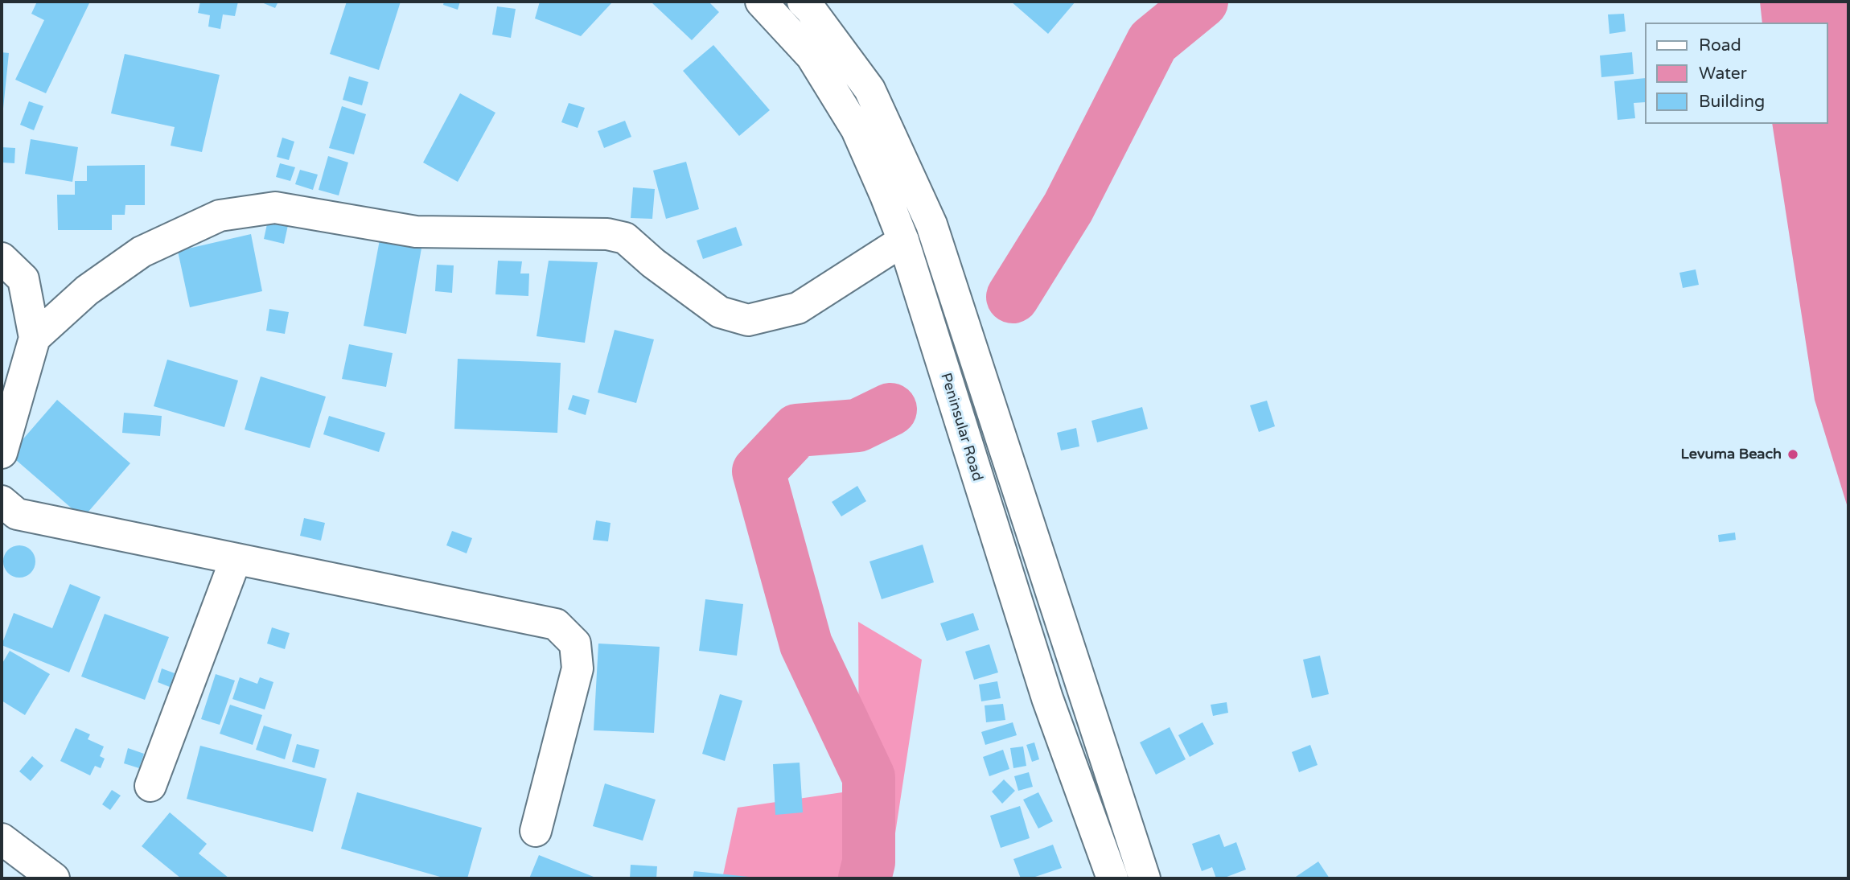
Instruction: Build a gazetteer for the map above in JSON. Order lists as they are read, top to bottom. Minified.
{"streets":{"street":["Peninsular Road"]},"places":["Levuma Beach"],"legend":["Road","Water","Building"]}
